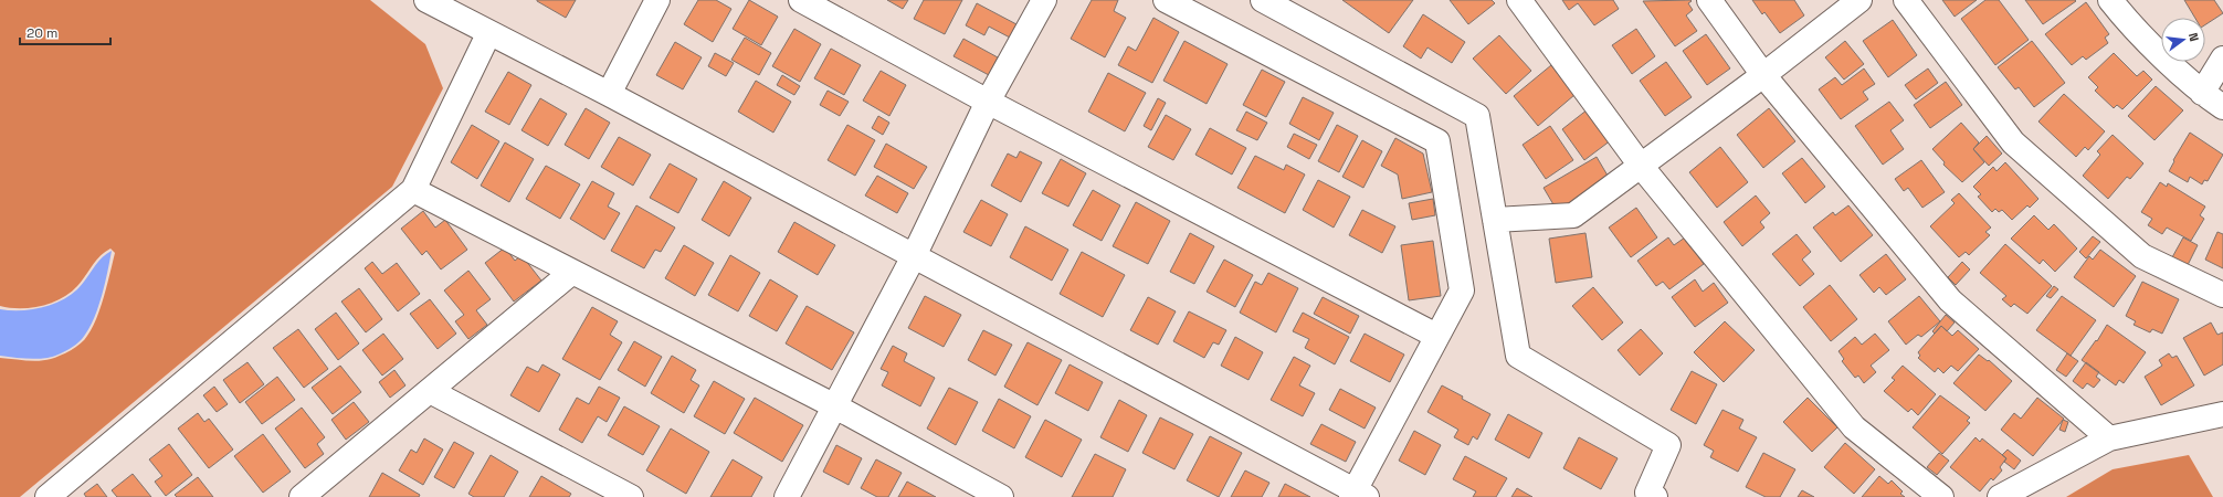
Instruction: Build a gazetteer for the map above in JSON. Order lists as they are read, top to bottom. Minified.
{"scale_bar":"20 m","north":"right"}
